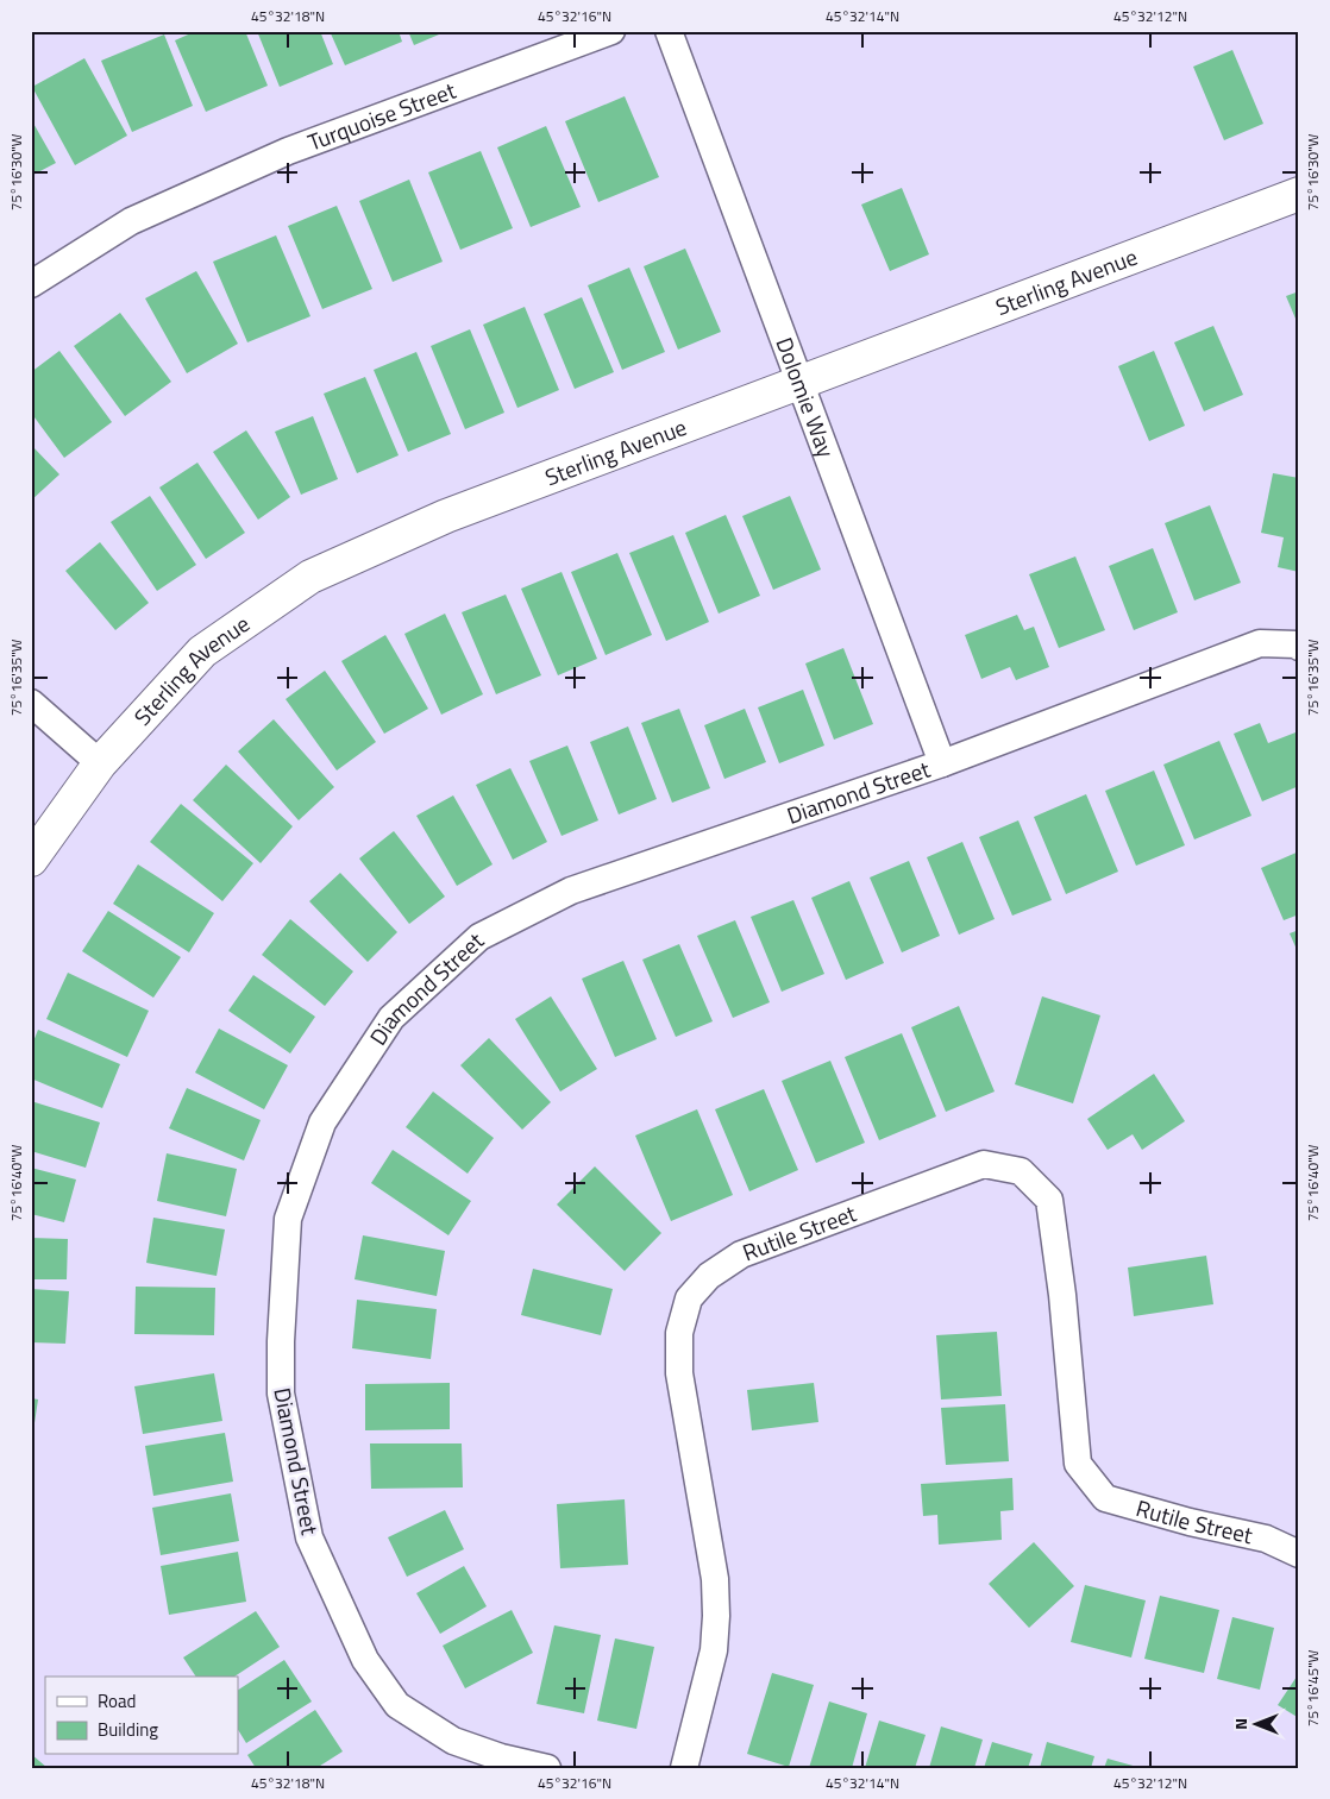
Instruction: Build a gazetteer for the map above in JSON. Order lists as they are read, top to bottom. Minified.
{"streets":{"street":["Turquoise Street","Sterling Avenue","Dolomie Way","Diamond Street","Rutile Street"]},"crossings":[["Sterling Avenue","Dolomie Way"],["Dolomie Way","Diamond Street"]],"legend":["Road","Building"],"north":"left","coordinates":["45°32'18\"N","45°32'16\"N","45°32'14\"N","45°32'12\"N","75°16'30\"W","75°16'35\"W","75°16'40\"W","75°16'45\"W"]}
